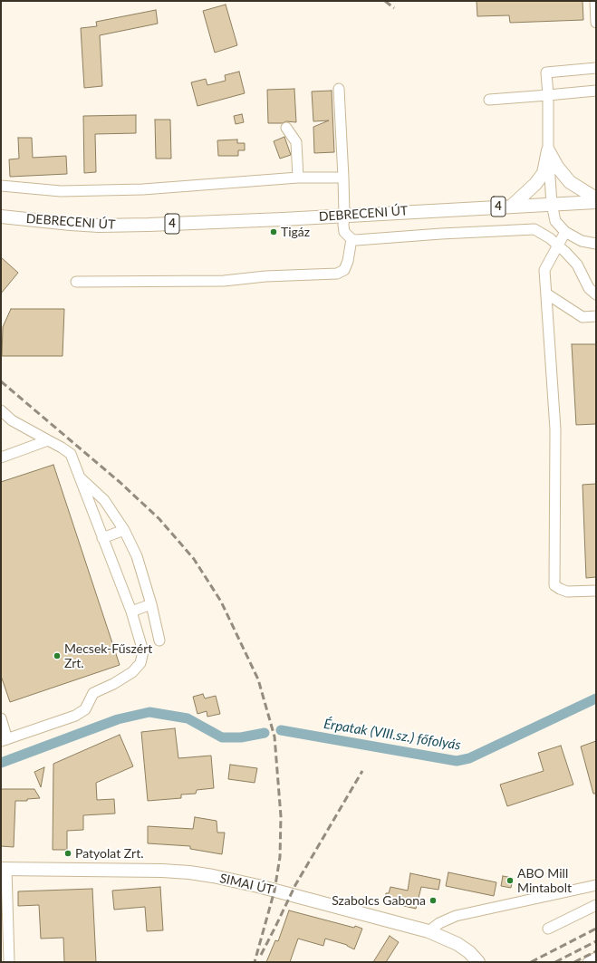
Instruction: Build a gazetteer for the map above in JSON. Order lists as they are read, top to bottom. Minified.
{"streets":{"main road":["4","DEBRECENI ÚT","SIMAI ÚT"]},"water":["Érpatak (VIII.sz.) főfolyás"],"places":["Tigáz","Mecsek-Fűszért Zrt.","Patyolat Zrt.","ABO Mill Mintabolt","Szabolcs Gabona"]}
